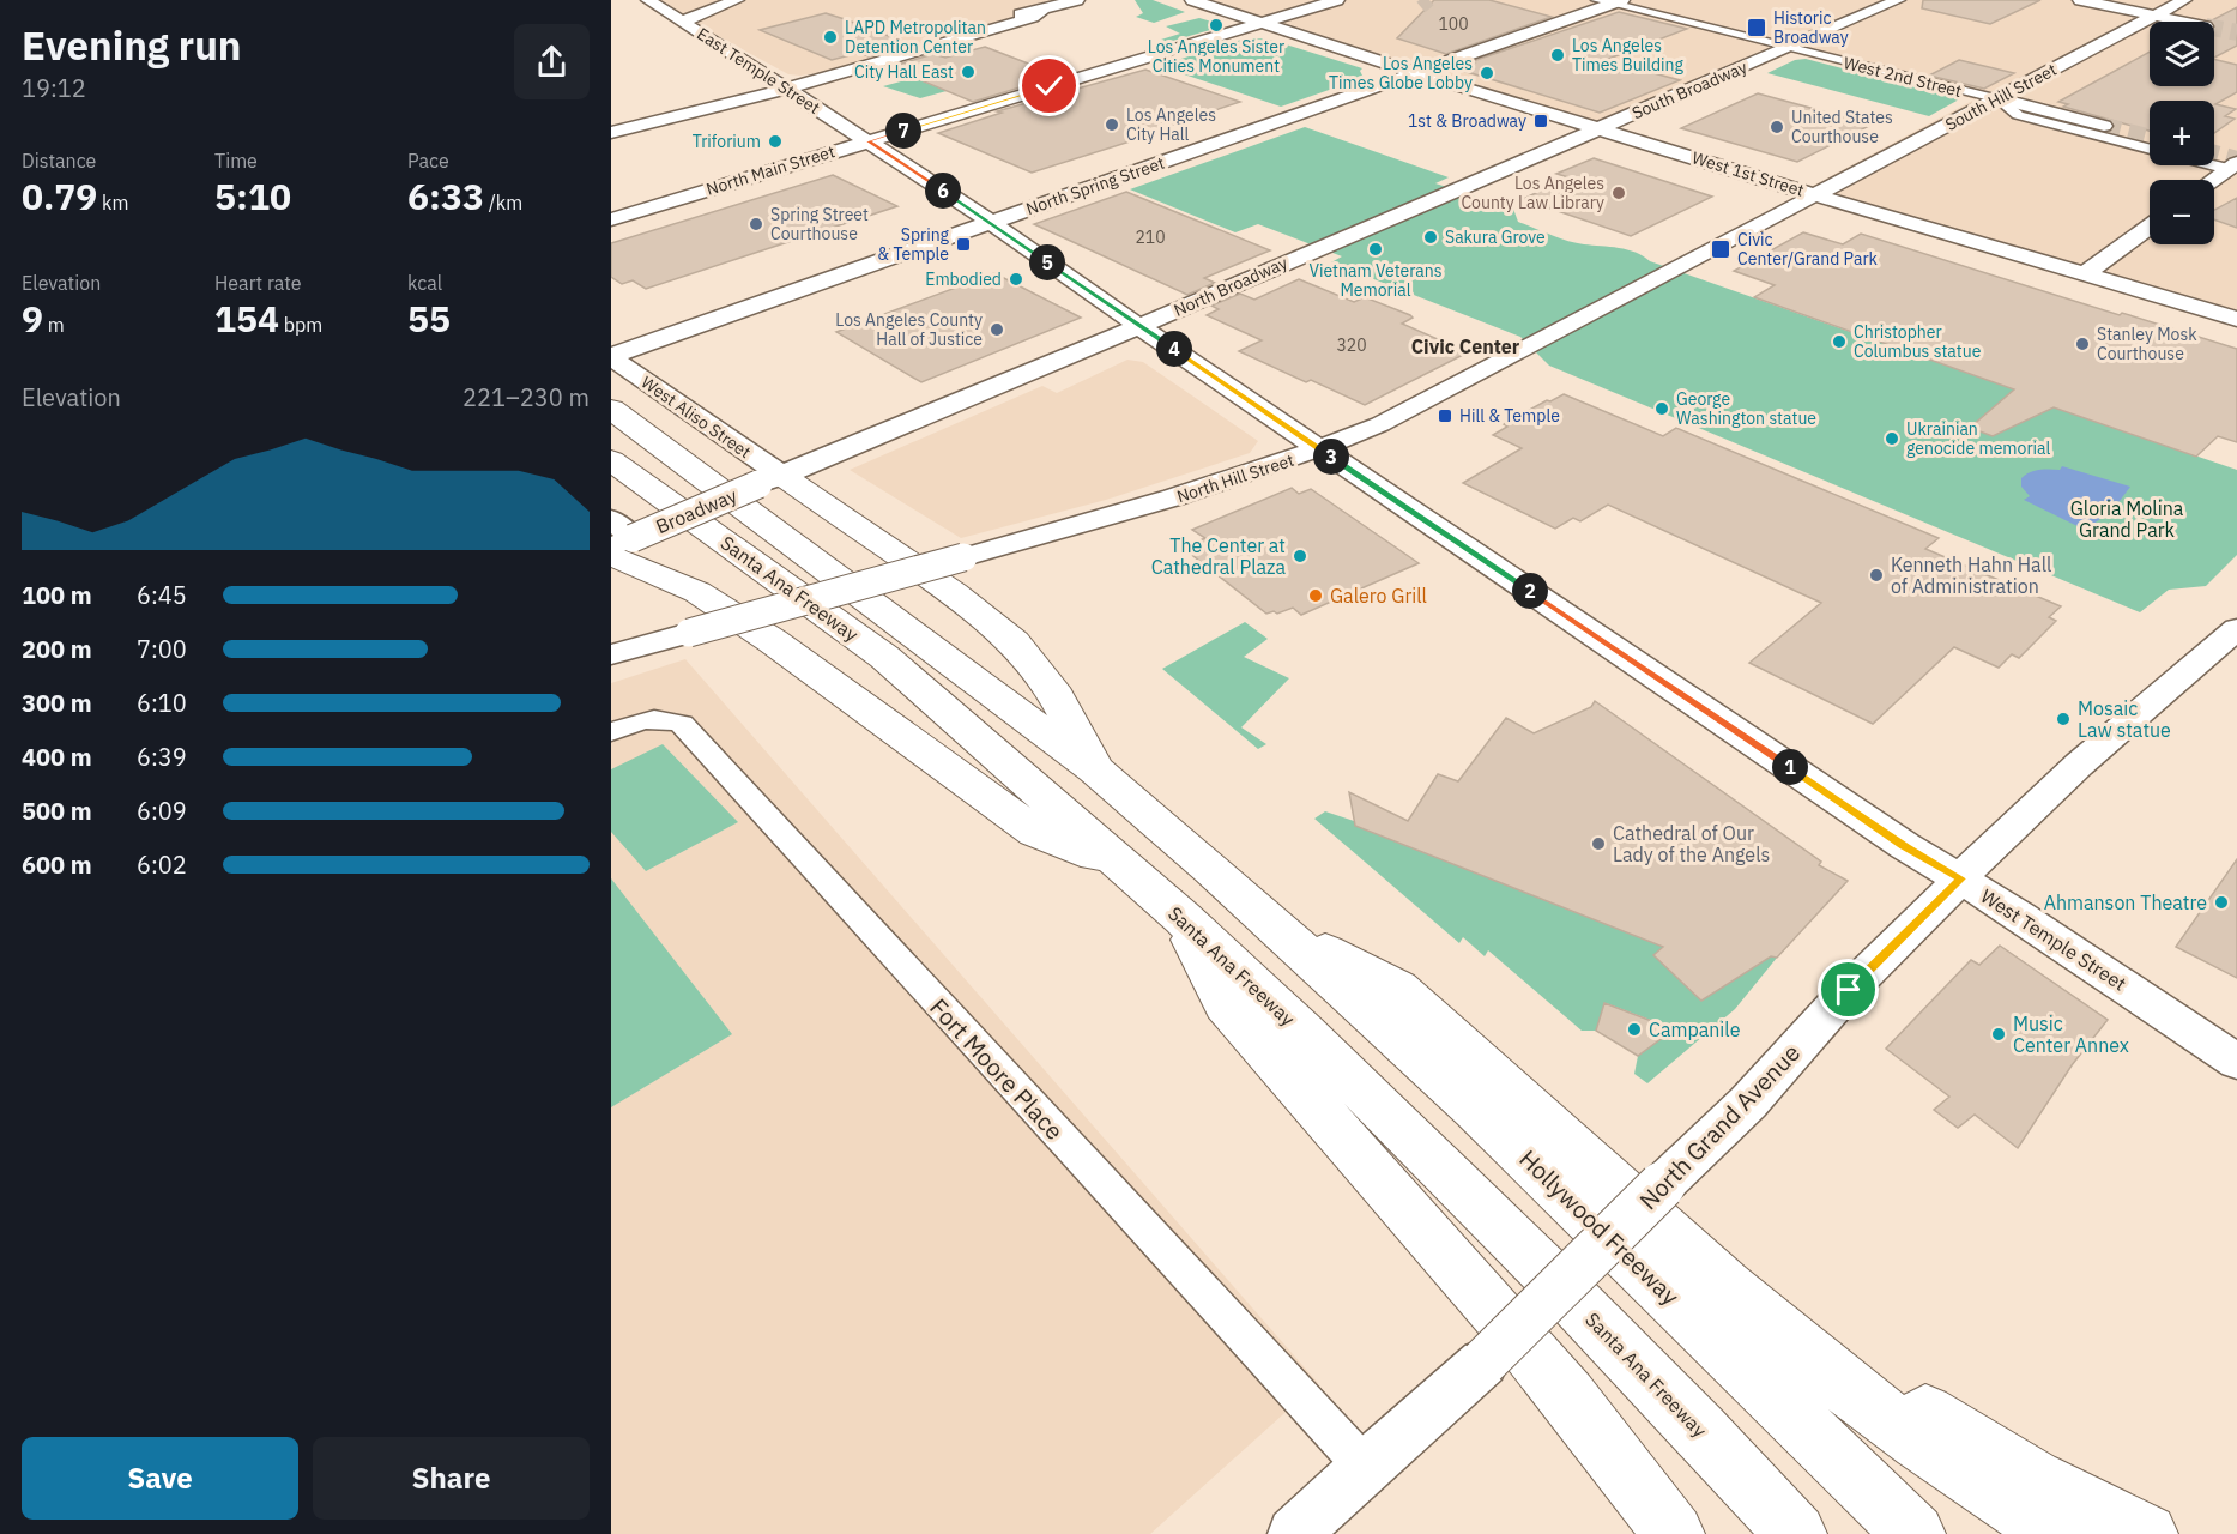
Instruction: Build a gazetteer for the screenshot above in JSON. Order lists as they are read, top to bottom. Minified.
{"streets":{"highway":["Santa Ana Freeway","Hollywood Freeway"],"main road":["East Temple Street","West 2nd Street","South Broadway","South Hill Street","North Main Street","West 1st Street","North Spring Street","North Broadway","West Aliso Street","North Hill Street","Broadway","West Temple Street","North Grand Avenue"],"street":["Fort Moore Place"]},"crossings":[["East Temple Street","North Main Street"],["East Temple Street","West Temple Street"],["West 2nd Street","South Broadway"],["West 2nd Street","South Hill Street"],["West 2nd Street","North Spring Street"],["South Broadway","West 1st Street"],["South Broadway","North Broadway"],["South Hill Street","West 1st Street"],["South Hill Street","North Hill Street"],["North Main Street","West 1st Street"],["North Main Street","West Temple Street"],["West 1st Street","North Spring Street"],["West 1st Street","North Broadway"],["West 1st Street","North Hill Street"],["North Spring Street","West Aliso Street"],["North Spring Street","West Temple Street"],["North Broadway","West Aliso Street"],["North Broadway","Broadway"],["North Broadway","West Temple Street"],["West Aliso Street","Broadway"],["North Hill Street","West Temple Street"],["Santa Ana Freeway","Hollywood Freeway"],["West Temple Street","North Grand Avenue"],["Fort Moore Place","North Grand Avenue"]],"districts":["Civic Center"],"parks":["Gloria Molina Grand Park"],"places":{"other":["Los Angeles Sister Cities Monument","LAPD Metropolitan Detention Center","Los Angeles Times Building","City Hall East","Los Angeles Times Globe Lobby","Los Angeles City Hall","United States Courthouse","Triforium","Los Angeles County Law Library","Spring Street Courthouse","Sakura Grove","Vietnam Veterans Memorial","Embodied","Los Angeles County Hall of Justice","Christopher Columbus statue","Stanley Mosk Courthouse","George Washington statue","Ukrainian genocide memorial","The Center at Cathedral Plaza","Kenneth Hahn Hall of Administration","Galero Grill","Mosaic Law statue","Cathedral of Our Lady of the Angels","Ahmanson Theatre","Campanile","Music Center Annex"],"transit":["Historic Broadway","1st & Broadway","Spring & Temple","Civic Center/Grand Park","Hill & Temple"]},"house_numbers":["100","210","320"],"page":{"heading":["Evening run","19:12"],"map_buttons":["+","−"],"pins":["7","6","5","4","3","2","1"],"stats":[["Distance","0.79 km"],["Time","5:10"],["Pace","6:33 /km"],["Elevation","9 m"],["Heart rate","154 bpm"],["kcal","55"]],"chart":["Elevation","221–230 m"],"list":[{"name":"100 m","note":"6:45"},{"name":"200 m","note":"7:00"},{"name":"300 m","note":"6:10"},{"name":"400 m","note":"6:39"},{"name":"500 m","note":"6:09"},{"name":"600 m","note":"6:02"}],"buttons":["Save","Share"]}}
